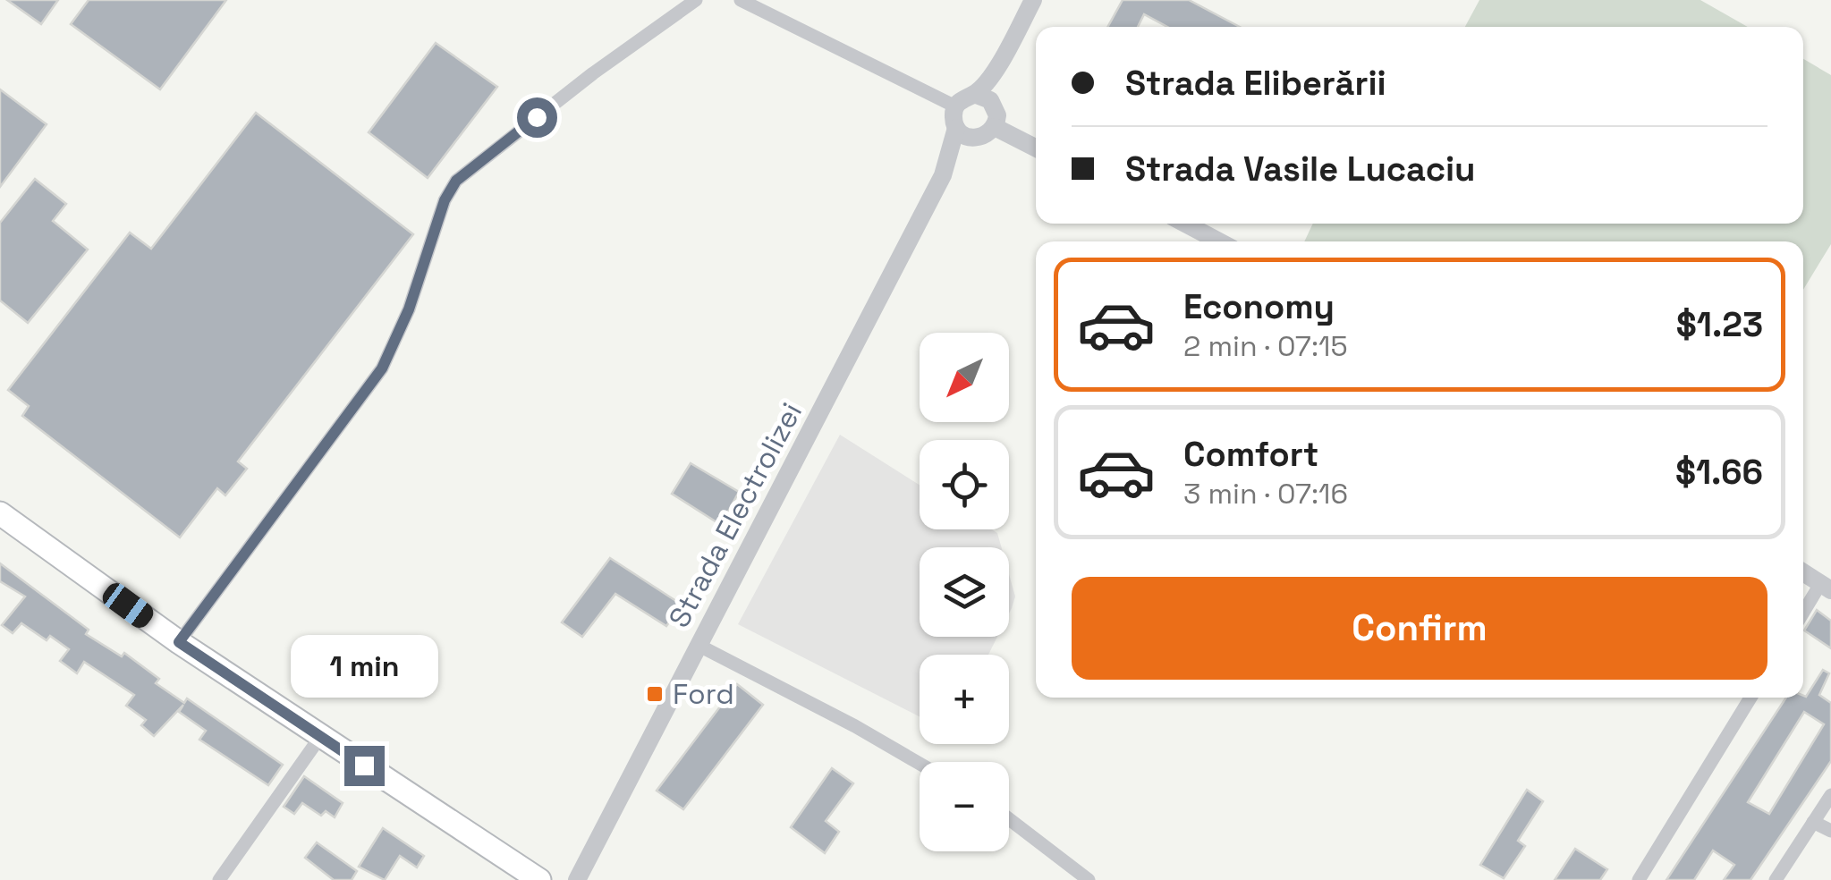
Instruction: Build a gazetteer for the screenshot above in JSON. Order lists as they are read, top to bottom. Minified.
{"streets":{"street":["Strada Electrolizei"]},"places":{"transit":["Ford"]},"north":"bottom left","page":{"banner":["Strada Eliberării","Strada Vasile Lucaciu"],"list":[{"name":"Economy","note":"2 min · 07:15","value":"$1.23"},{"name":"Comfort","note":"3 min · 07:16","value":"$1.66"}],"map_buttons":["+","−"],"buttons":"Confirm","bubble":"1 min"}}
